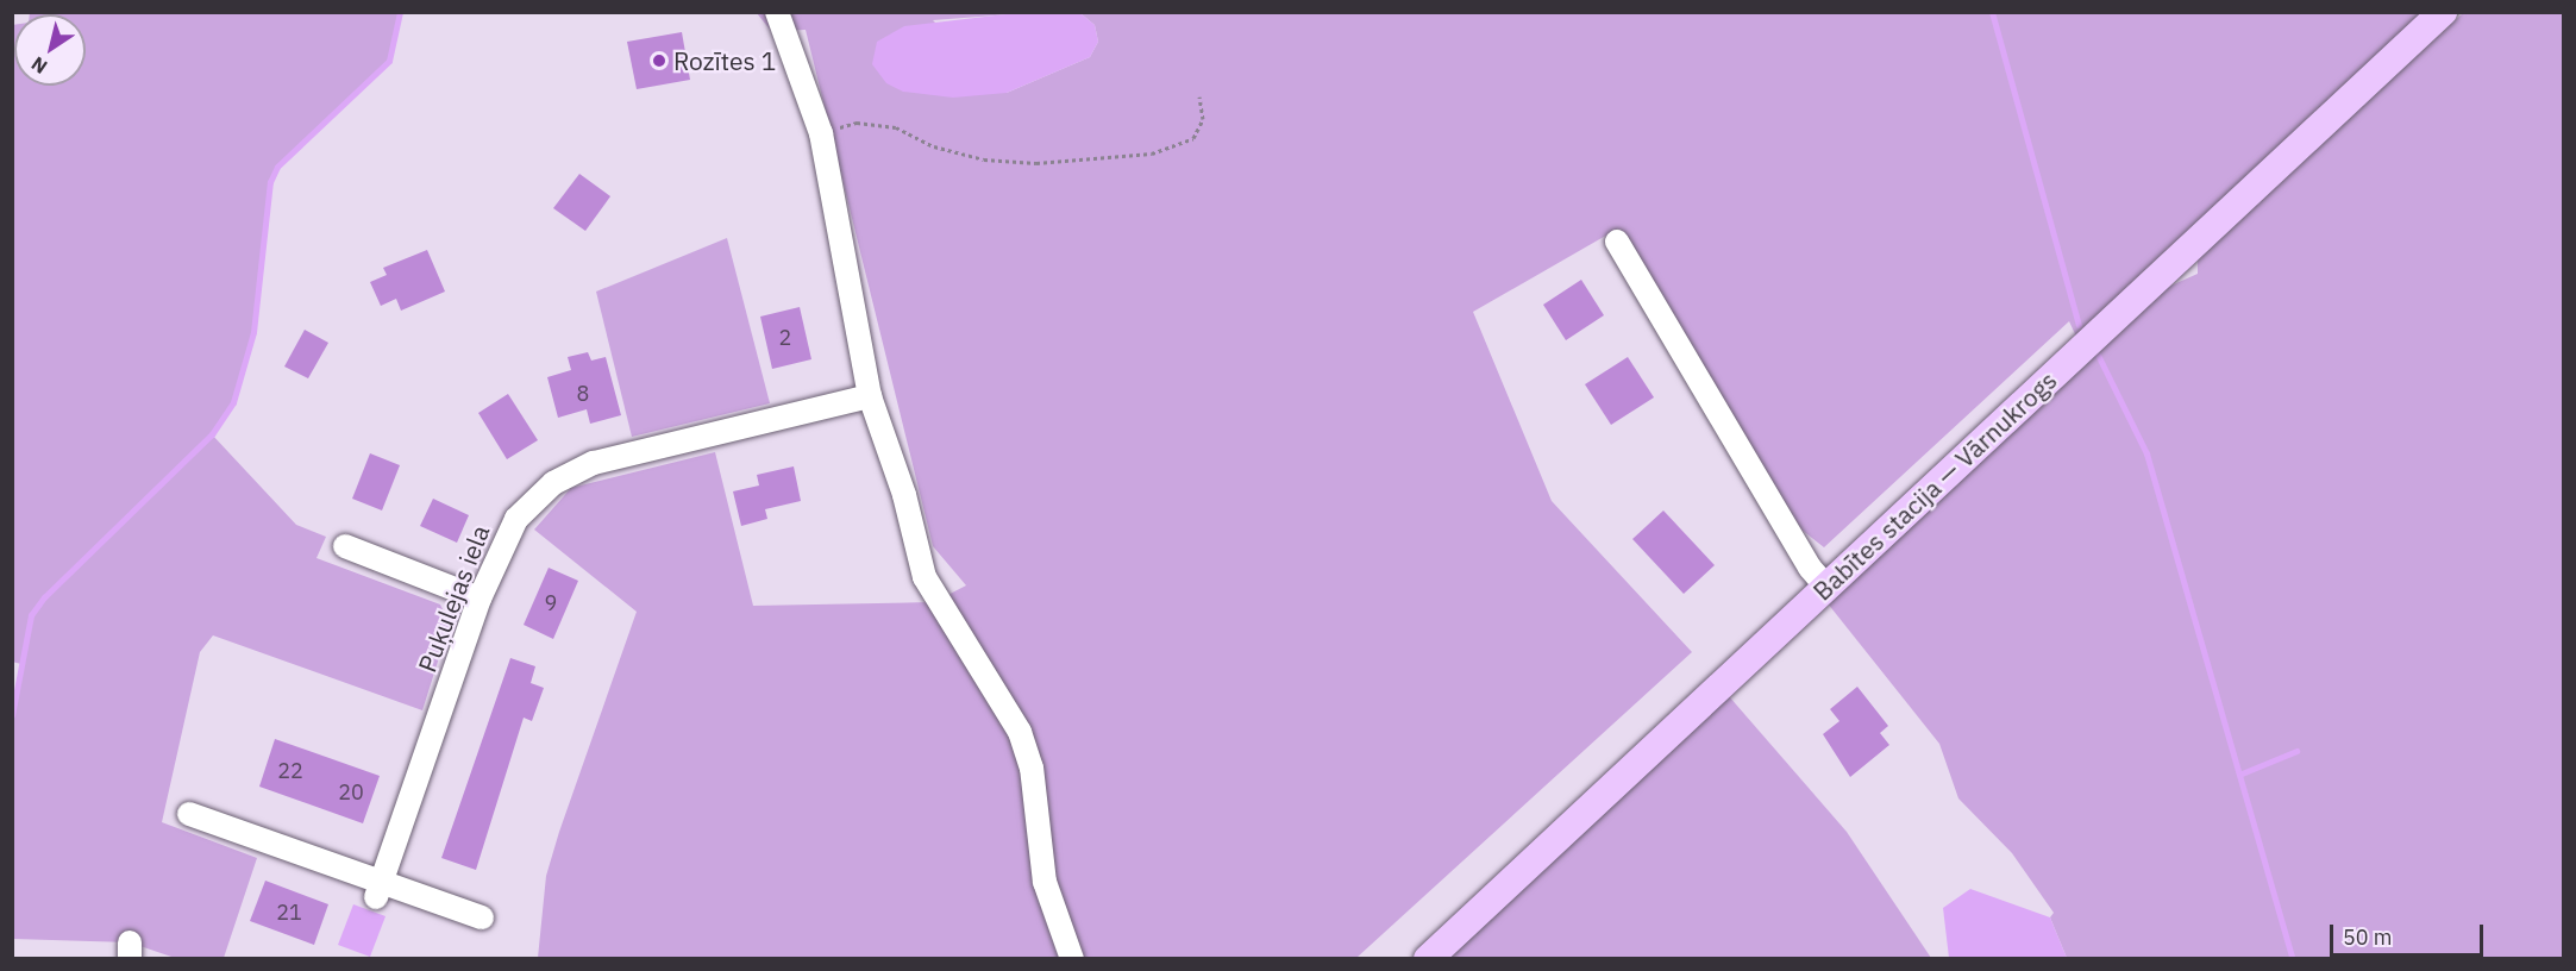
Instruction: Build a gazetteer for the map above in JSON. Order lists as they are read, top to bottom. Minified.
{"streets":{"main road":["Babītes stacija — Vārnukrogs"],"street":["Puķulejas iela"]},"places":["Rozītes 1"],"house_numbers":["2","8","9","22","20","21"],"scale_bar":"50 m","north":"bottom left"}
